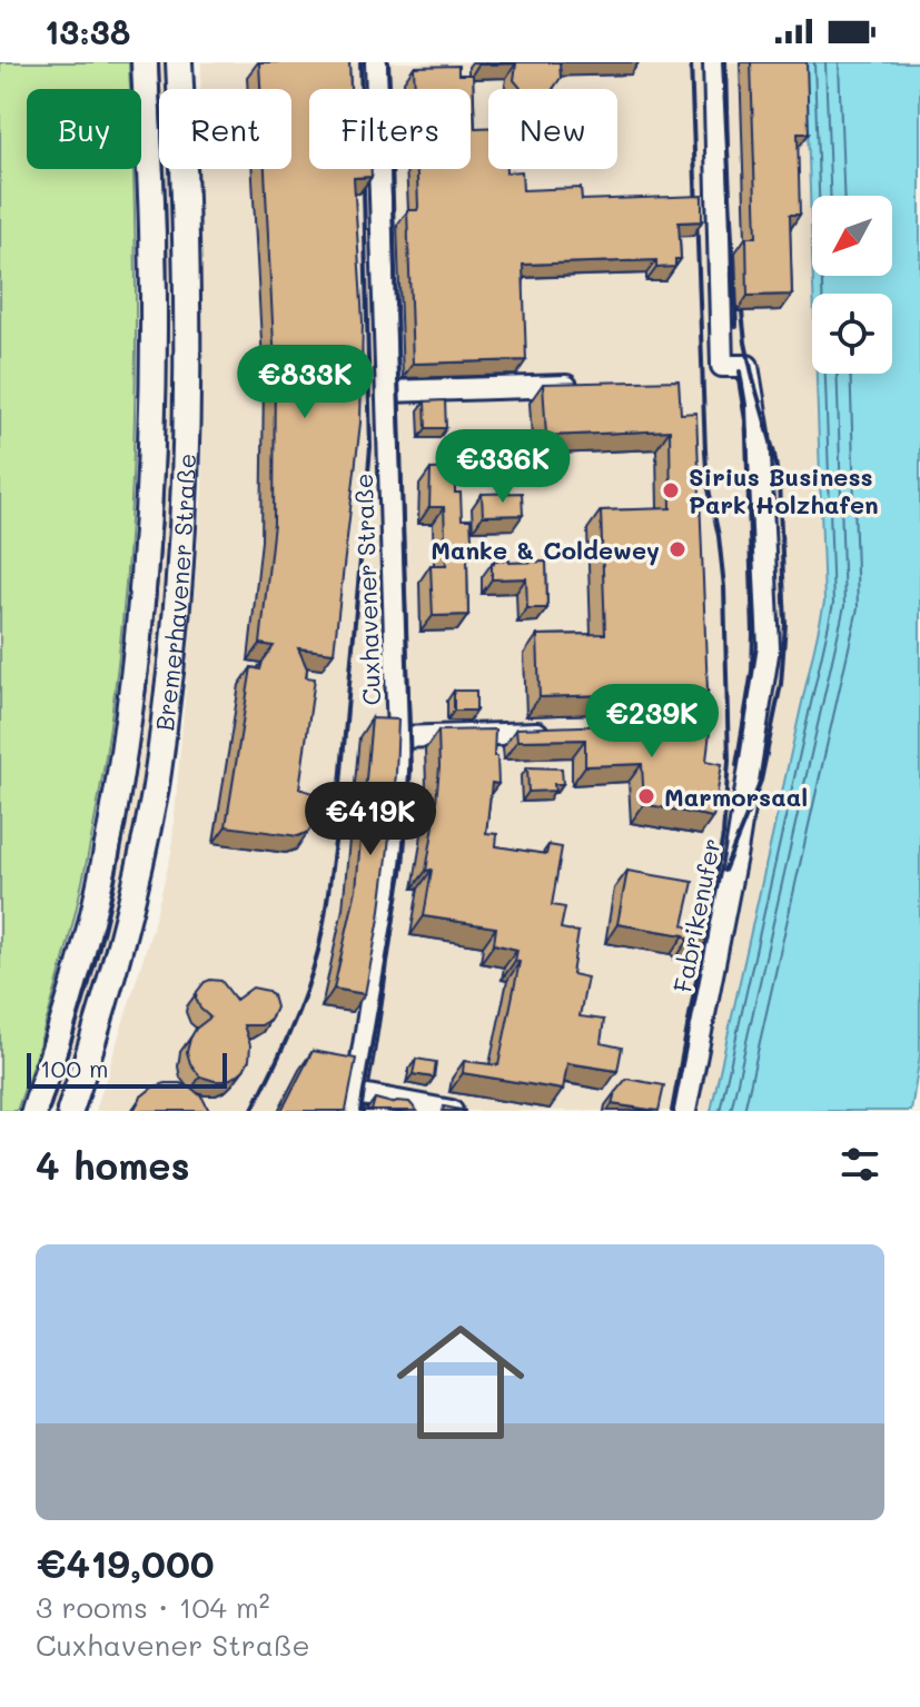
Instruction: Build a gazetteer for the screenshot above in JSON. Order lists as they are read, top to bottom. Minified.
{"streets":{"main road":["Bremerhavener Straße"],"street":["Cuxhavener Straße","Fabrikenufer"]},"places":["Sirius Business Park Holzhafen","Manke & Coldewey","Marmorsaal"],"scale_bar":"100 m","north":"bottom left","page":{"status":"13:38","chip":["Buy","Rent","Filters","New"],"price":["€833K","€336K","€239K","€419K"],"scale":"100 m","heading":"4 homes","list":[{"name":"€419,000","note":"3 rooms · 104 m² · Cuxhavener Straße"}]}}
